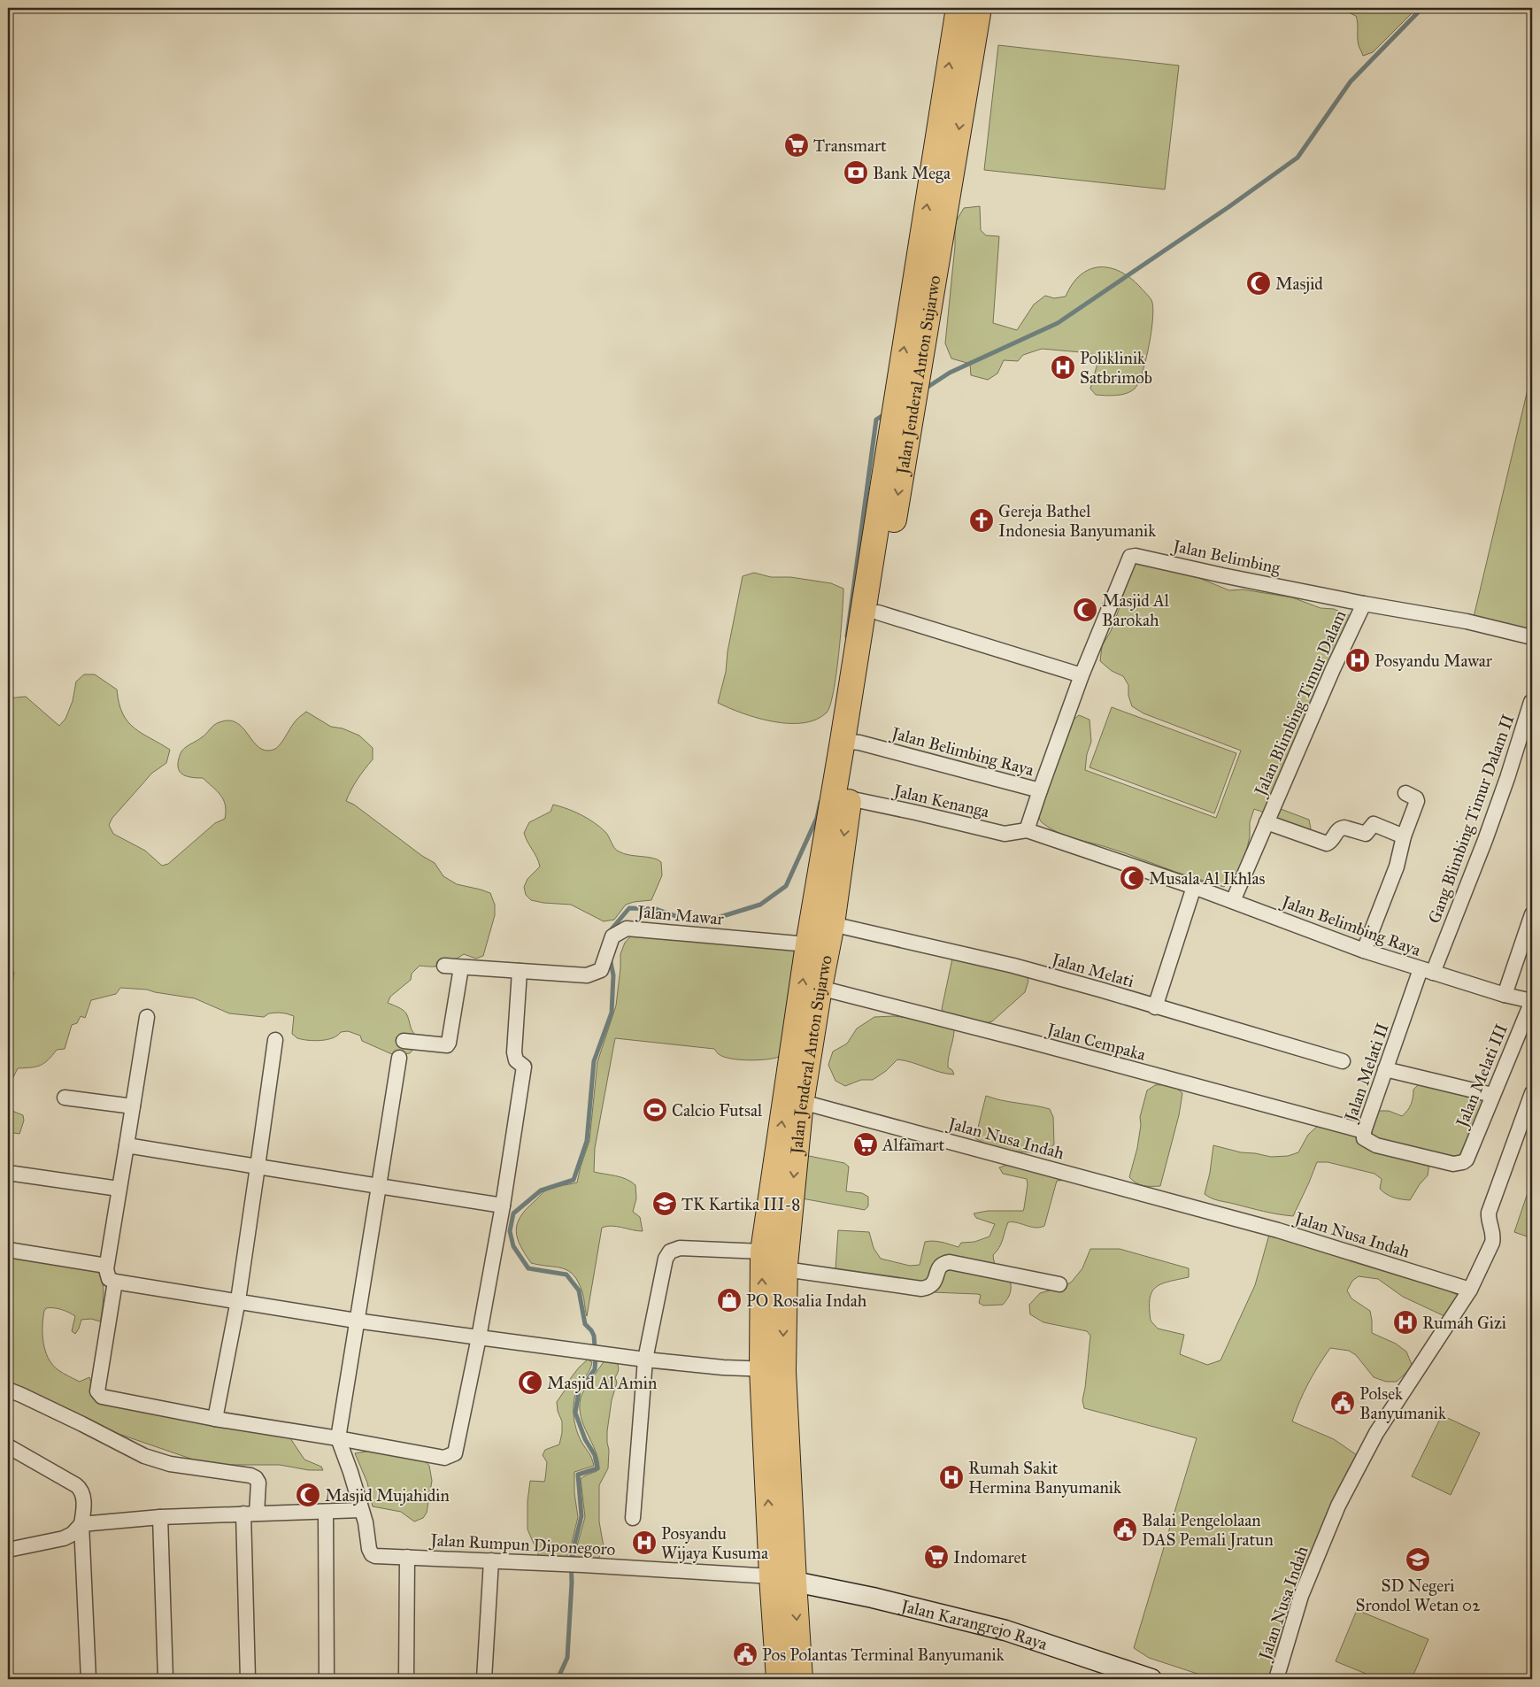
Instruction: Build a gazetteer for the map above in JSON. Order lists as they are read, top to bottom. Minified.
{"streets":{"highway":["Jalan Jenderal Anton Sujarwo"],"main road":["Jalan Karangrejo Raya"],"street":["Jalan Belimbing","Jalan Blimbing Timur Dalam","Jalan Belimbing Raya","Jalan Kenanga","Gang Blimbing Timur Dalam II","Jalan Mawar","Jalan Melati","Jalan Cempaka","Jalan Melati II","Jalan Melati III","Jalan Nusa Indah","Jalan Rumpun Diponegoro"]},"crossings":[["Jalan Jenderal Anton Sujarwo","Jalan Belimbing Raya"],["Jalan Jenderal Anton Sujarwo","Jalan Kenanga"],["Jalan Jenderal Anton Sujarwo","Jalan Mawar"],["Jalan Jenderal Anton Sujarwo","Jalan Melati"],["Jalan Jenderal Anton Sujarwo","Jalan Cempaka"],["Jalan Jenderal Anton Sujarwo","Jalan Nusa Indah"],["Jalan Jenderal Anton Sujarwo","Jalan Rumpun Diponegoro"],["Jalan Jenderal Anton Sujarwo","Jalan Karangrejo Raya"],["Jalan Belimbing","Jalan Blimbing Timur Dalam"],["Jalan Belimbing","Jalan Belimbing Raya"],["Jalan Blimbing Timur Dalam","Jalan Belimbing Raya"],["Jalan Belimbing Raya","Jalan Kenanga"],["Jalan Belimbing Raya","Gang Blimbing Timur Dalam II"],["Jalan Belimbing Raya","Jalan Melati II"],["Jalan Belimbing Raya","Jalan Melati III"],["Gang Blimbing Timur Dalam II","Jalan Melati II"],["Jalan Cempaka","Jalan Melati II"],["Jalan Melati II","Jalan Melati III"],["Jalan Rumpun Diponegoro","Jalan Karangrejo Raya"]],"places":{"supermarket":["Transmart","Alfamart","Indomaret"],"bank":["Bank Mega"],"mosque":["Masjid","Masjid Al Barokah","Musala Al Ikhlas","Masjid Al Amin","Masjid Mujahidin"],"hospital":["Poliklinik Satbrimob","Posyandu Mawar","Rumah Gizi","Rumah Sakit Hermina Banyumanik","Posyandu Wijaya Kusuma"],"church":["Gereja Bathel Indonesia Banyumanik"],"sports":["Calcio Futsal"],"school or university":["TK Kartika III-8","SD Negeri Srondol Wetan 02"],"shop":["PO Rosalia Indah"],"public building":["Polsek Banyumanik","Balai Pengelolaan DAS Pemali Jratun","Pos Polantas Terminal Banyumanik"]}}
